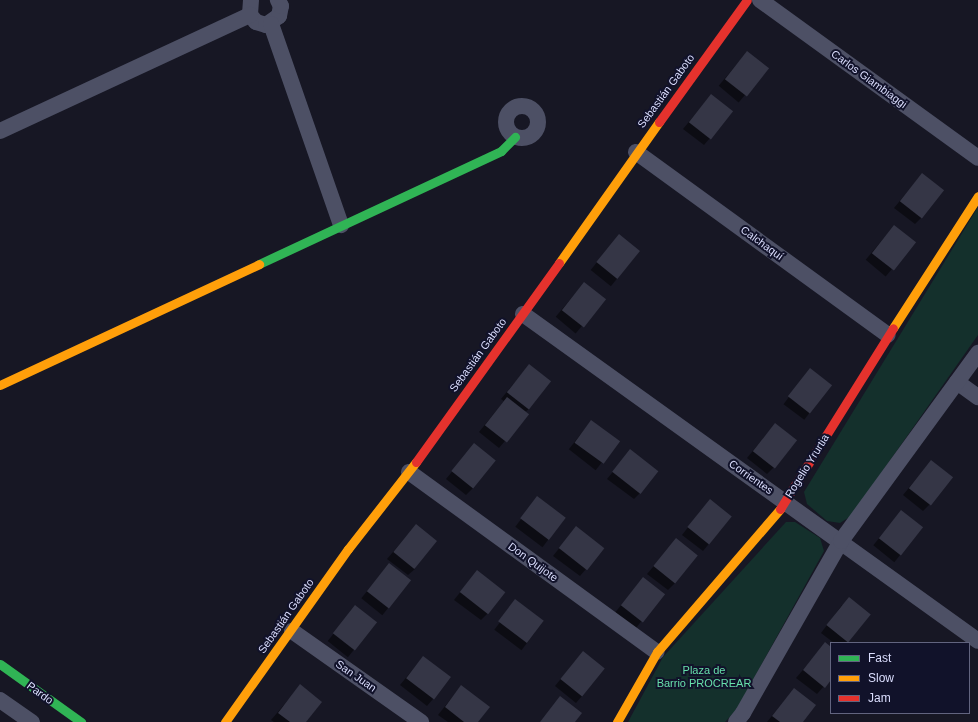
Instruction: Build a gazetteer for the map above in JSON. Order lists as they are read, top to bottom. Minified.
{"streets":{"street":["Carlos Giambiaggi","Sebastián Gaboto","Calchaquí","Rogelio Yrurtia","Corrientes","Don Quijote","San Juan","Pardo"]},"crossings":[["Sebastián Gaboto","Calchaquí"],["Sebastián Gaboto","Corrientes"],["Sebastián Gaboto","Don Quijote"],["Sebastián Gaboto","San Juan"],["Calchaquí","Rogelio Yrurtia"],["Rogelio Yrurtia","Corrientes"],["Rogelio Yrurtia","Don Quijote"]],"parks":["Plaza de Barrio PROCREAR"],"legend":["Fast","Slow","Jam"]}
